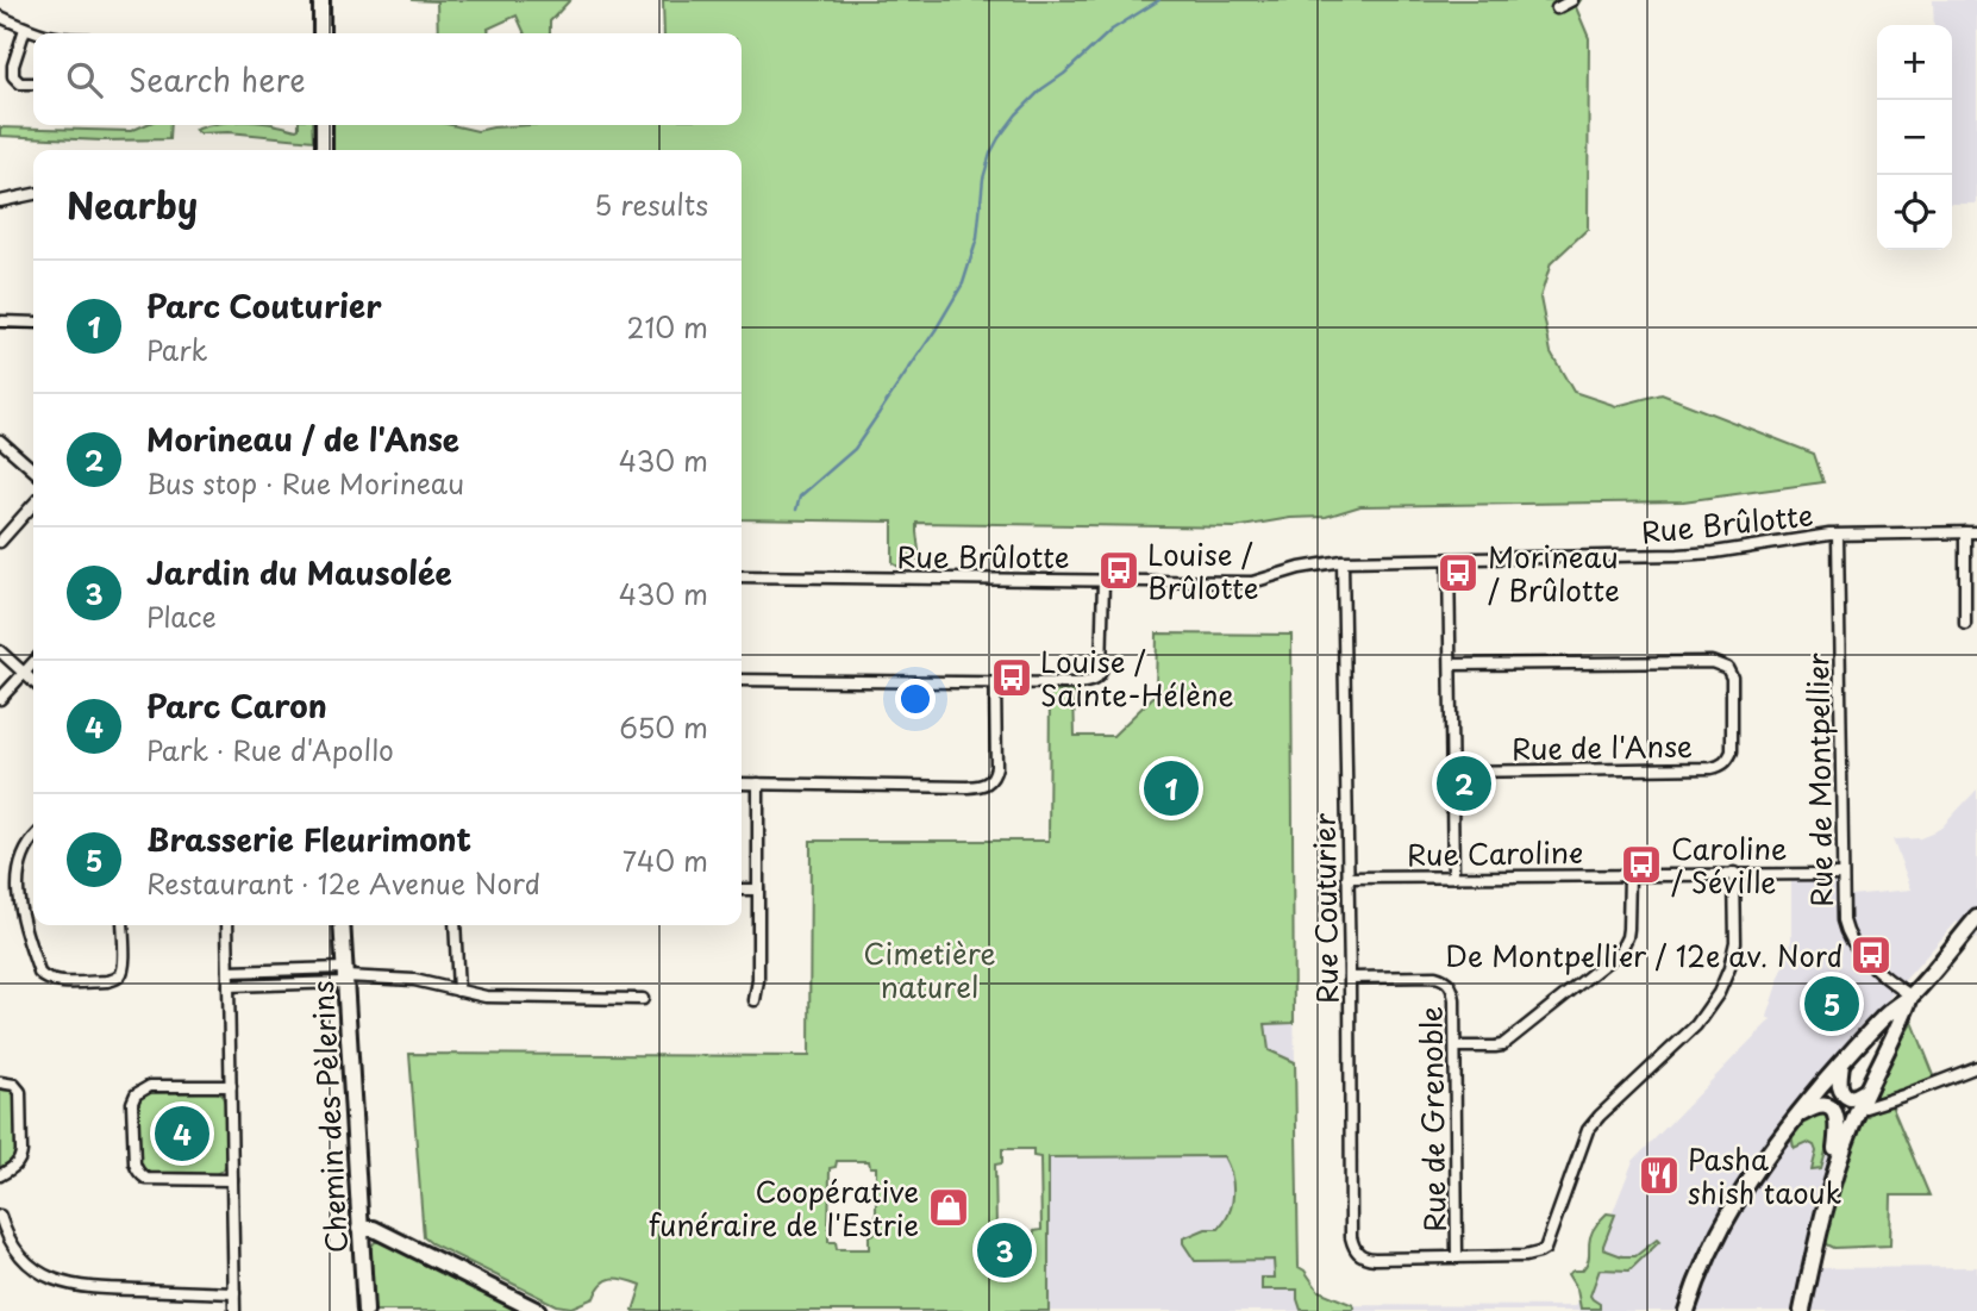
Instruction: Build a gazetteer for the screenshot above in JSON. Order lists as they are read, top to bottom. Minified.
{"streets":{"main road":["Chemin des Pèlerins"],"street":["Rue Brûlotte","Rue de l'Anse","Rue de Montpellier","Rue Caroline","Rue Couturier","Rue de Grenoble"]},"crossings":[["Rue Brûlotte","Rue de Montpellier"],["Rue Brûlotte","Rue Couturier"],["Rue de Montpellier","Rue Caroline"],["Rue Caroline","Rue Couturier"],["Rue Couturier","Rue de Grenoble"]],"parks":["Cimetière naturel"],"places":{"bus stop":["Louise / Brûlotte","Morineau / Brûlotte","Louise / Sainte-Hélène","Caroline / Séville","De Montpellier / 12e av. Nord"],"restaurant":["Pasha shish taouk"],"shop":["Coopérative funéraire de l'Estrie"]},"page":{"map_buttons":["+","−"],"search":"Search here","heading":["Nearby","5 results"],"list":[{"mark":"1","name":"Parc Couturier","note":"Park","value":"210 m"},{"mark":"2","name":"Morineau / de l'Anse","note":"Bus stop · Rue Morineau","value":"430 m"},{"mark":"3","name":"Jardin du Mausolée","note":"Place","value":"430 m"},{"mark":"4","name":"Parc Caron","note":"Park · Rue d'Apollo","value":"650 m"},{"mark":"5","name":"Brasserie Fleurimont","note":"Restaurant · 12e Avenue Nord","value":"740 m"}],"pins":["2","1","5","4","3"]}}
